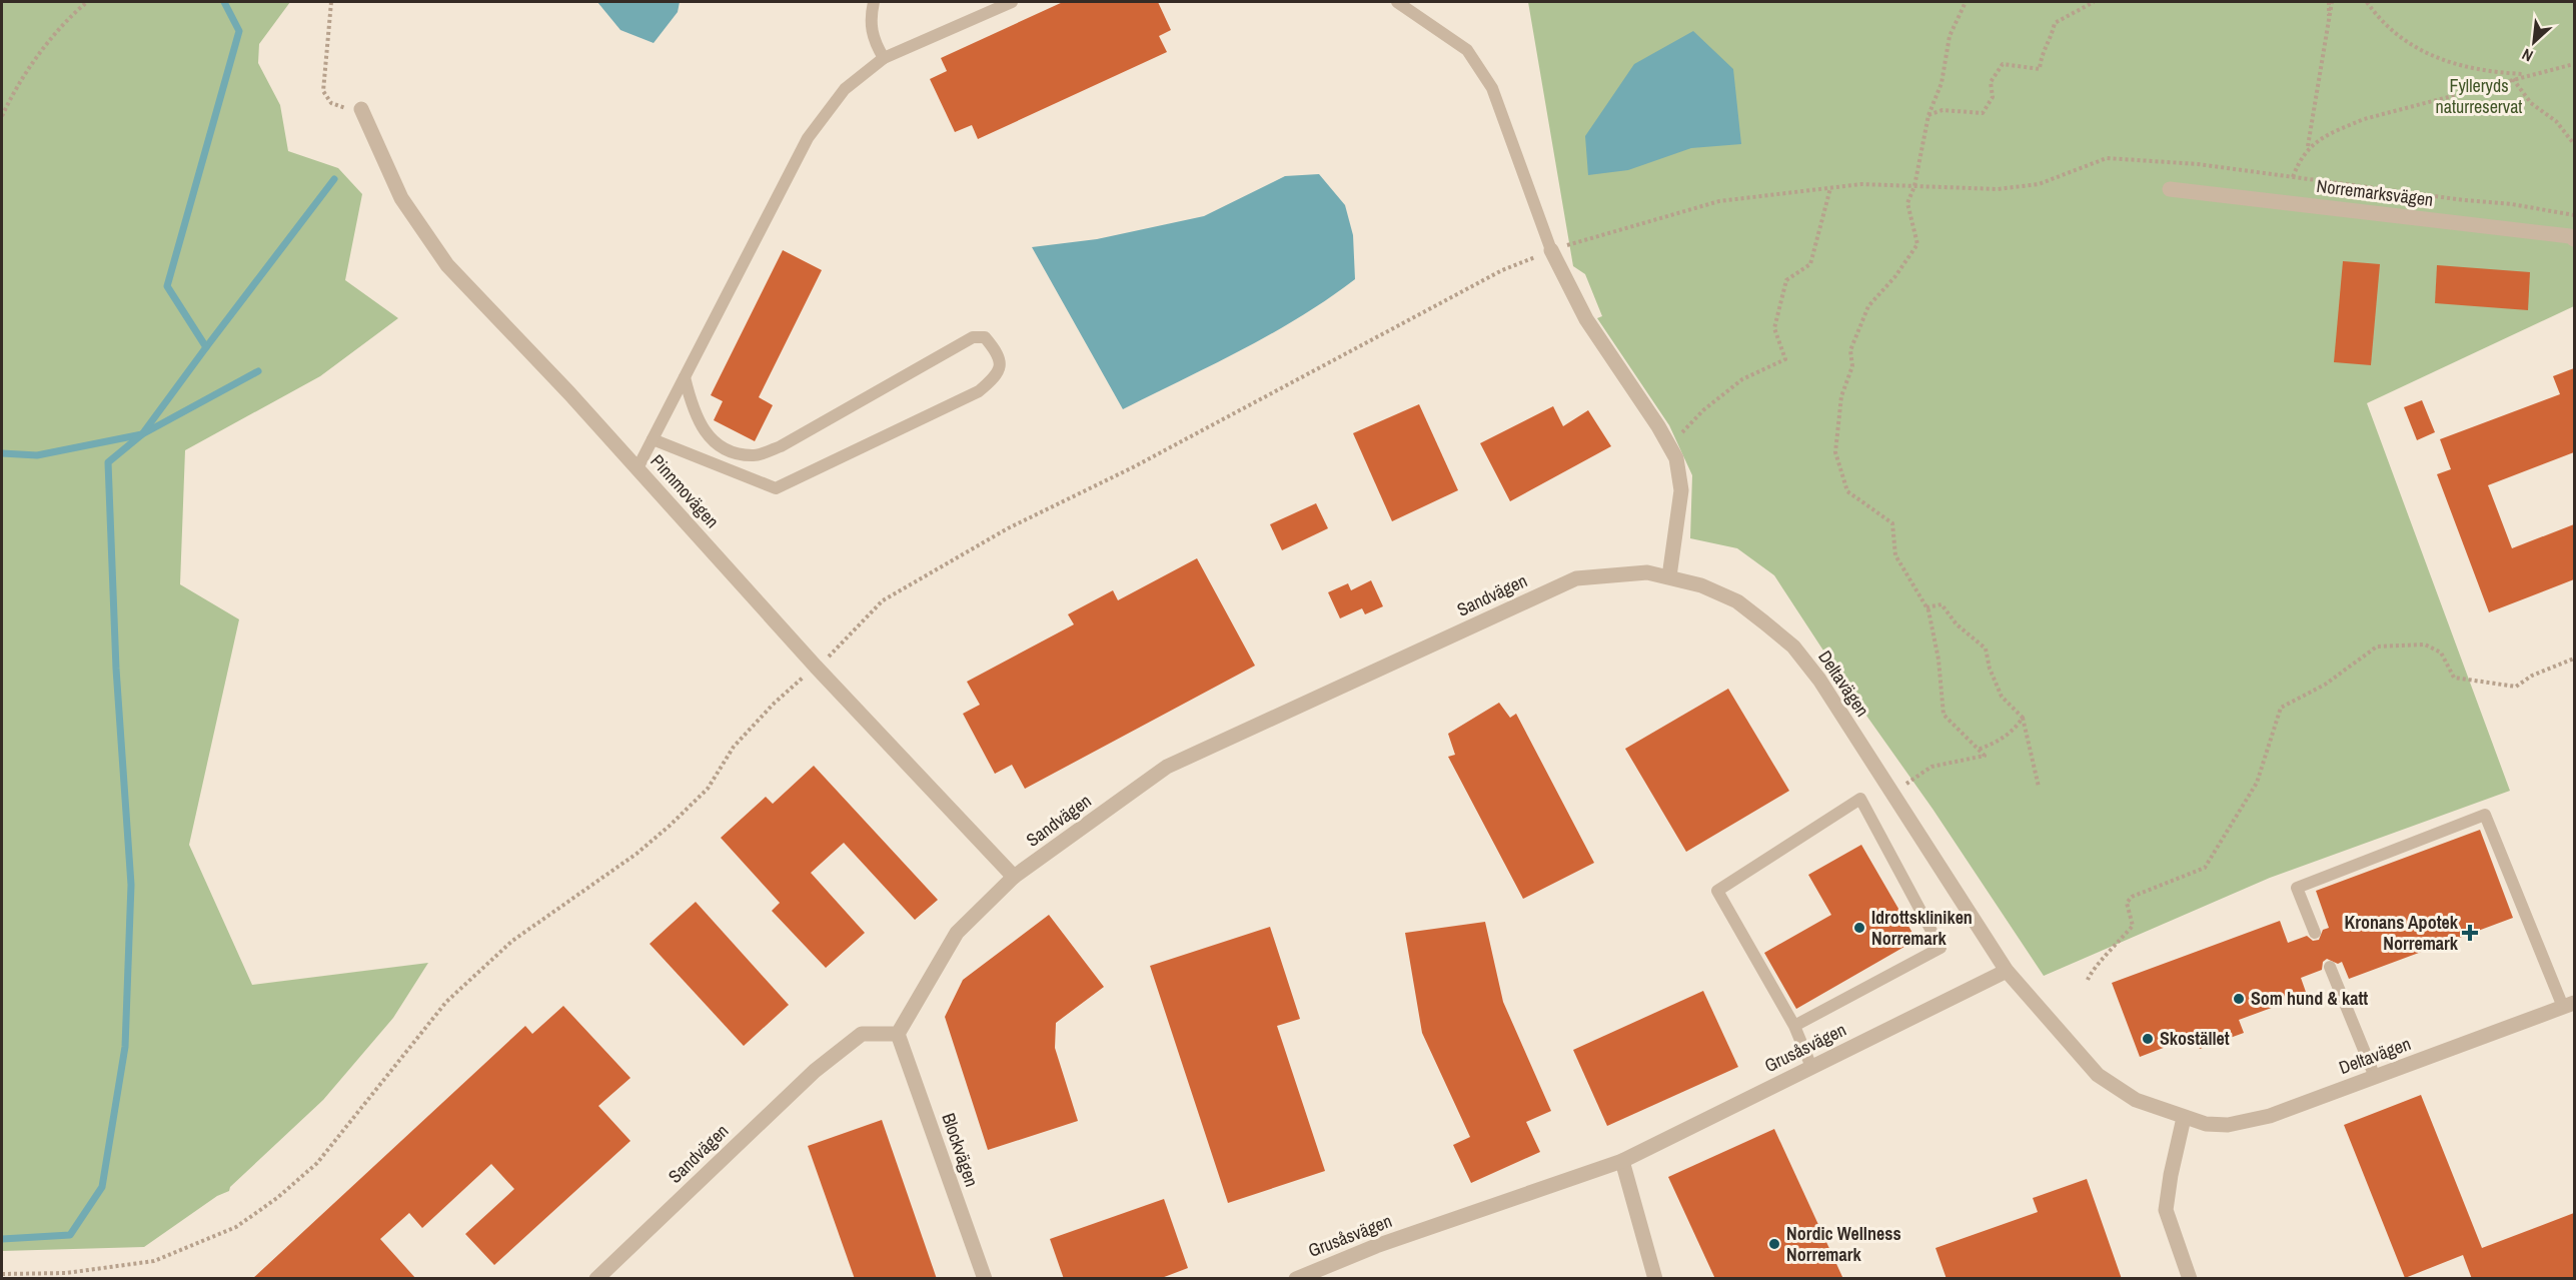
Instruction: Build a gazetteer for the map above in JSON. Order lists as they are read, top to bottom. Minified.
{"streets":{"street":["Norremarksvägen","Pinnmovägen","Sandvägen","Deltavägen","Grusåsvägen","Blockvägen"]},"crossings":[["Pinnmovägen","Sandvägen"],["Sandvägen","Deltavägen"],["Sandvägen","Blockvägen"],["Deltavägen","Grusåsvägen"]],"parks":["Fylleryds naturreservat"],"places":{"other":["Idrottskliniken Norremark","Som hund & katt","Skostället","Nordic Wellness Norremark"],"health":["Kronans Apotek Norremark"]},"north":"bottom left"}
